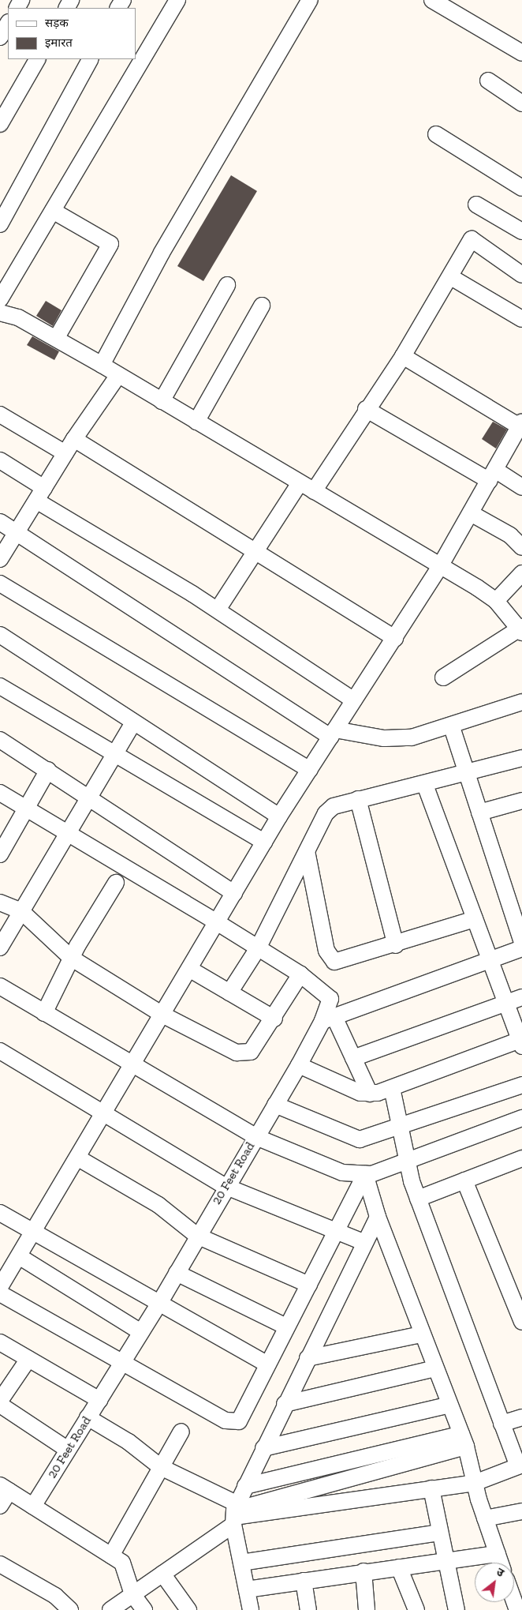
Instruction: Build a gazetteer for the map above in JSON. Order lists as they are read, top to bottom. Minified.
{"streets":{"street":["20 Feet Road"]},"legend":["सड़क","इमारत"],"north":"top right"}
